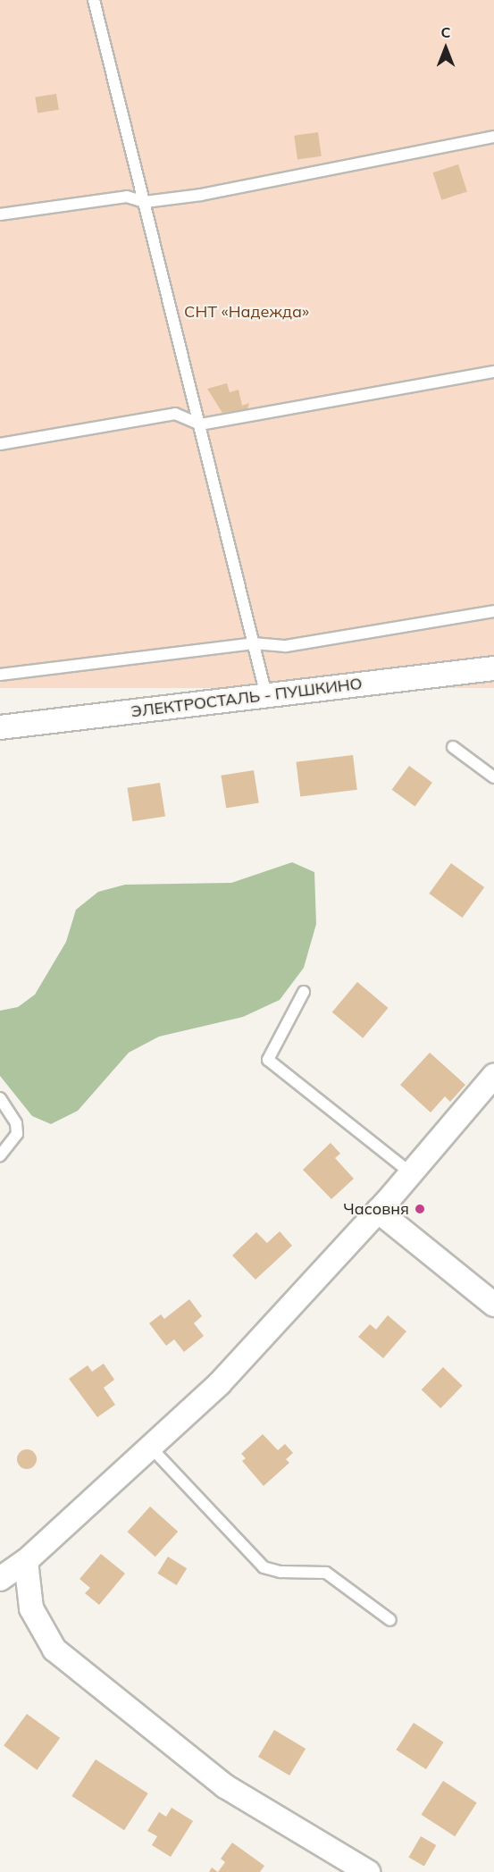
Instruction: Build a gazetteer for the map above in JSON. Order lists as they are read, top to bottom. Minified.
{"streets":{"street":["ЭЛЕКТРОСТАЛЬ - ПУШКИНО"]},"parks":["СНТ «Надежда»"],"places":["Часовня"],"north":"top"}
